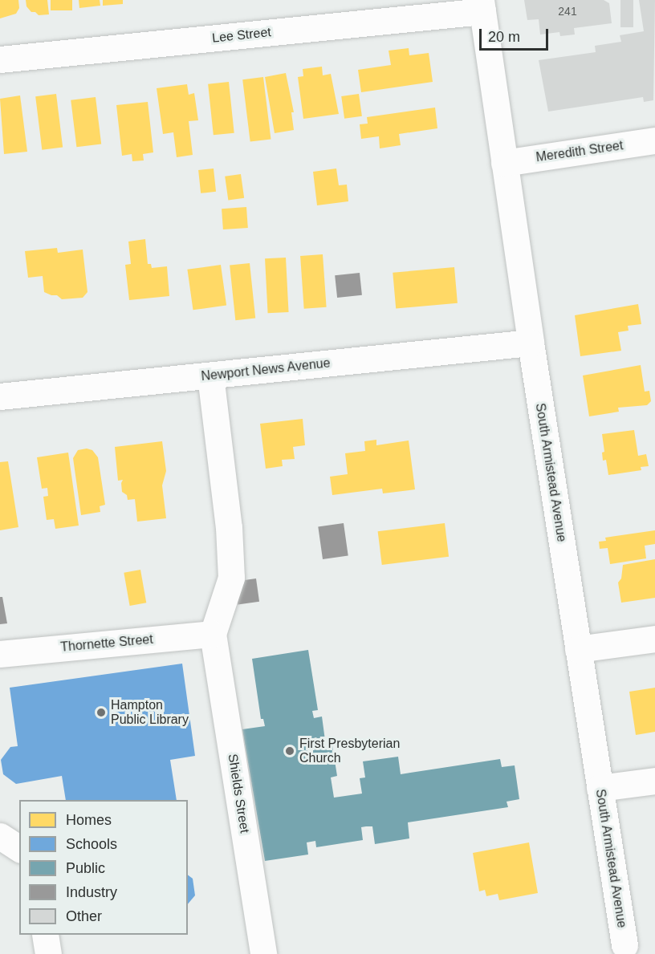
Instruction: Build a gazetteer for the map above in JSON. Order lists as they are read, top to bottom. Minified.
{"streets":{"street":["Lee Street","Meredith Street","Newport News Avenue","South Armistead Avenue","Thornette Street","Shields Street"]},"crossings":[["Lee Street","South Armistead Avenue"],["Meredith Street","South Armistead Avenue"],["Newport News Avenue","South Armistead Avenue"],["Thornette Street","Shields Street"]],"places":["Hampton Public Library","First Presbyterian Church"],"house_numbers":["241"],"legend":["Homes","Schools","Public","Industry","Other"],"scale_bar":"20 m"}
